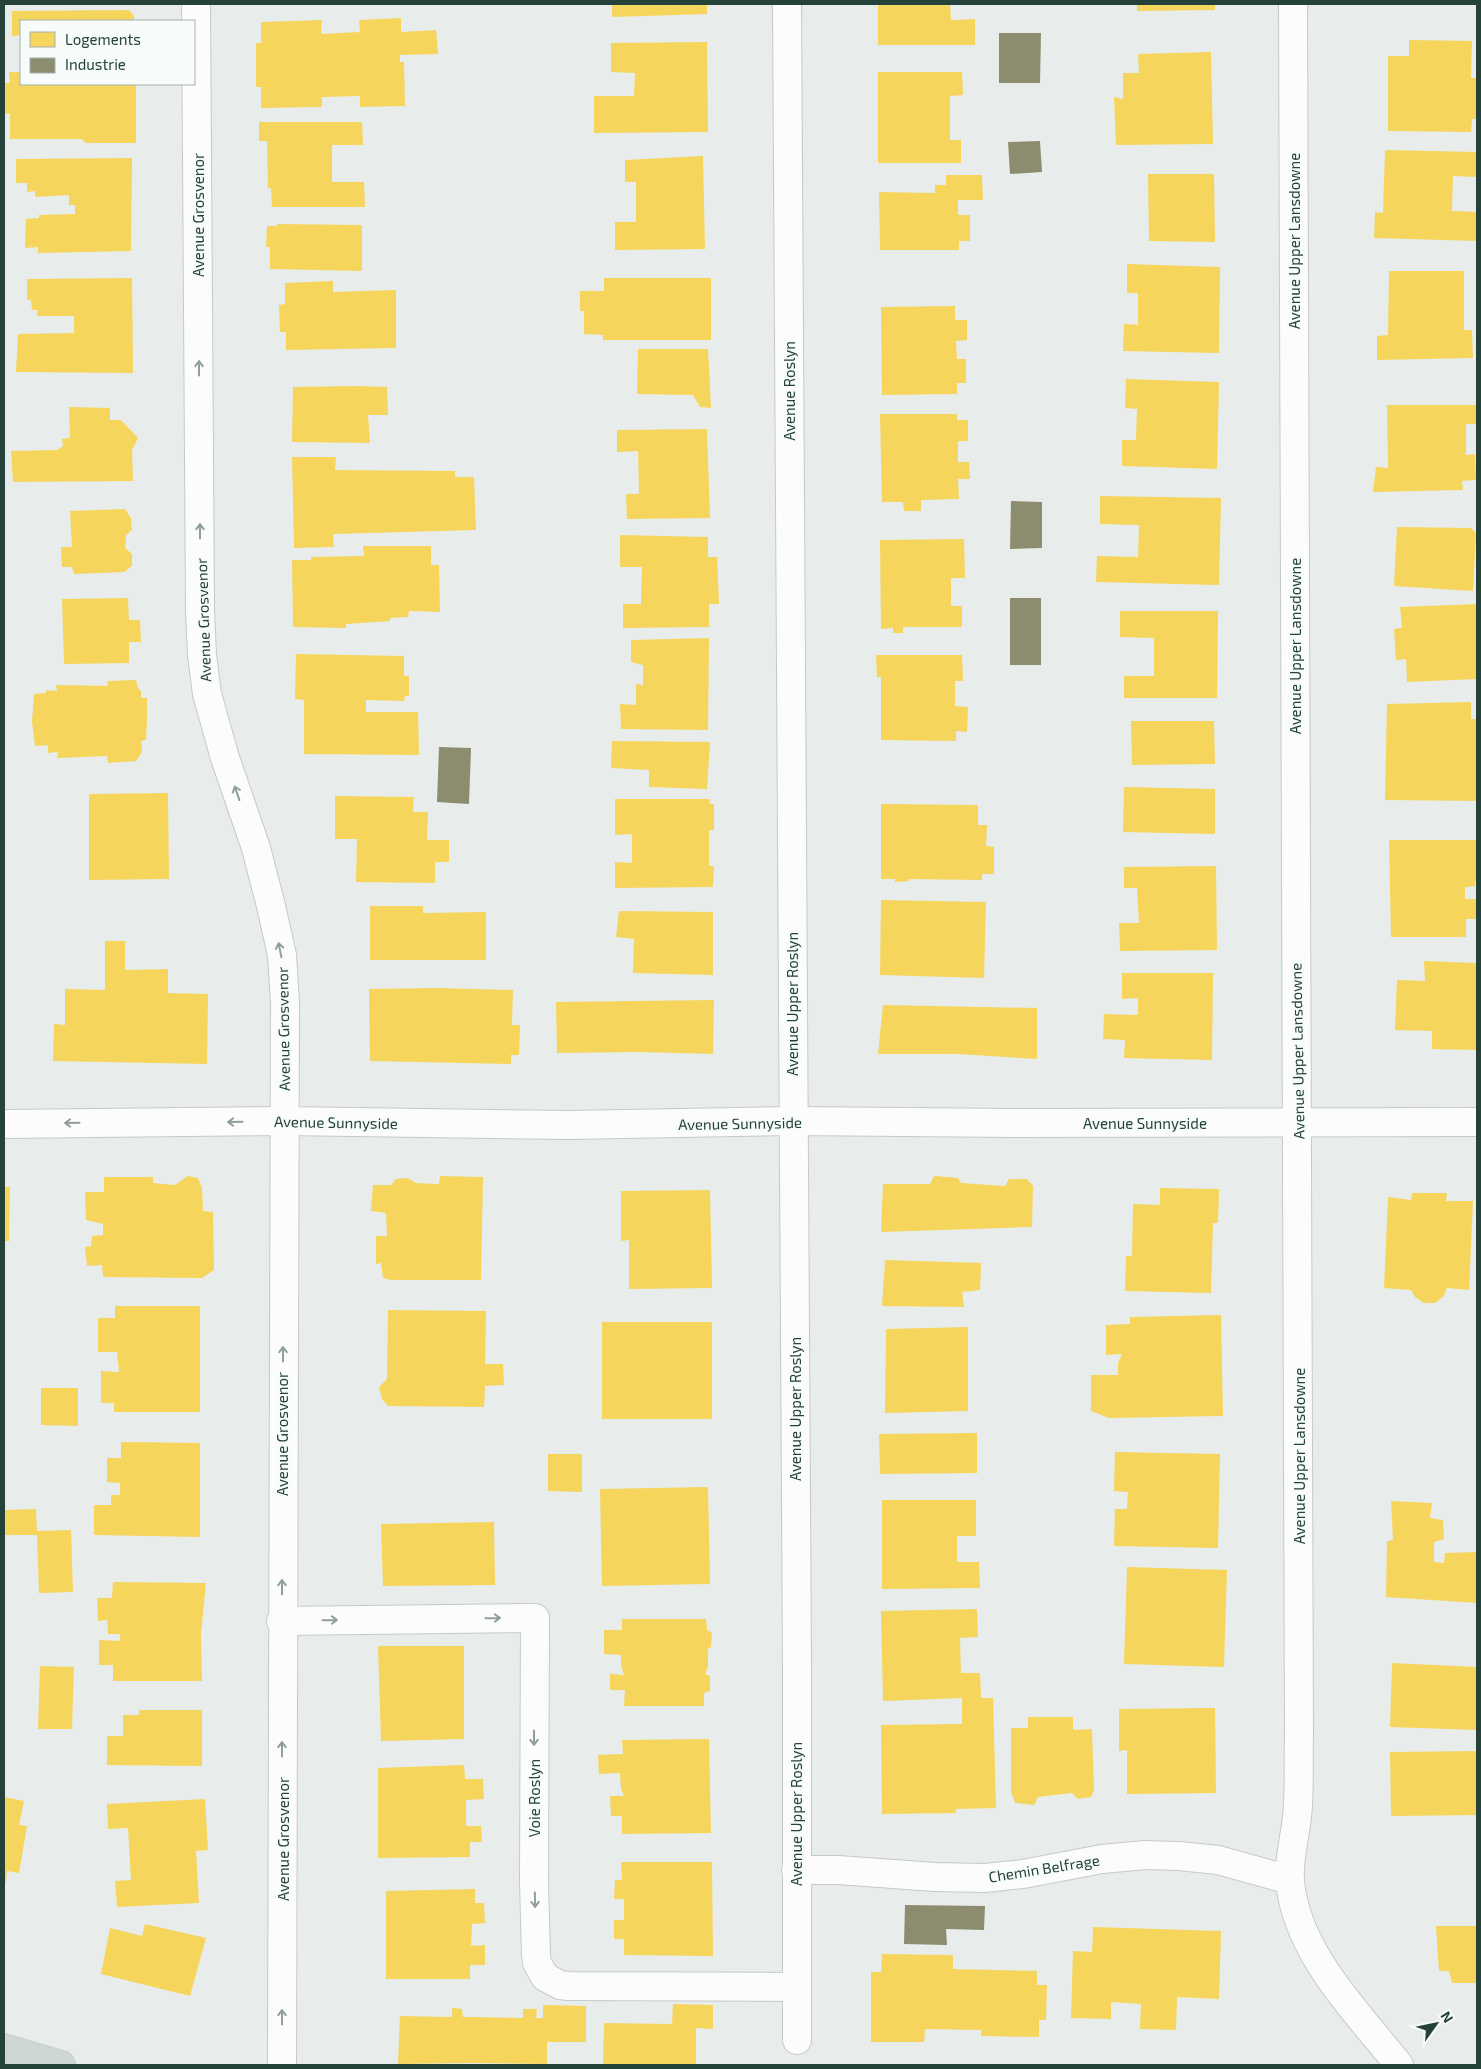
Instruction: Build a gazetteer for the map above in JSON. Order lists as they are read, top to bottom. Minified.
{"streets":{"street":["Avenue Grosvenor","Avenue Upper Lansdowne","Avenue Roslyn","Avenue Upper Roslyn","Avenue Sunnyside","Voie Roslyn","Chemin Belfrage"]},"crossings":[["Avenue Grosvenor","Avenue Sunnyside"],["Avenue Grosvenor","Voie Roslyn"],["Avenue Upper Lansdowne","Avenue Sunnyside"],["Avenue Upper Lansdowne","Chemin Belfrage"],["Avenue Roslyn","Avenue Upper Roslyn"],["Avenue Upper Roslyn","Avenue Sunnyside"],["Avenue Upper Roslyn","Voie Roslyn"],["Avenue Upper Roslyn","Chemin Belfrage"]],"one_way":["Avenue Grosvenor"],"legend":["Logements","Industrie"],"north":"top right"}
